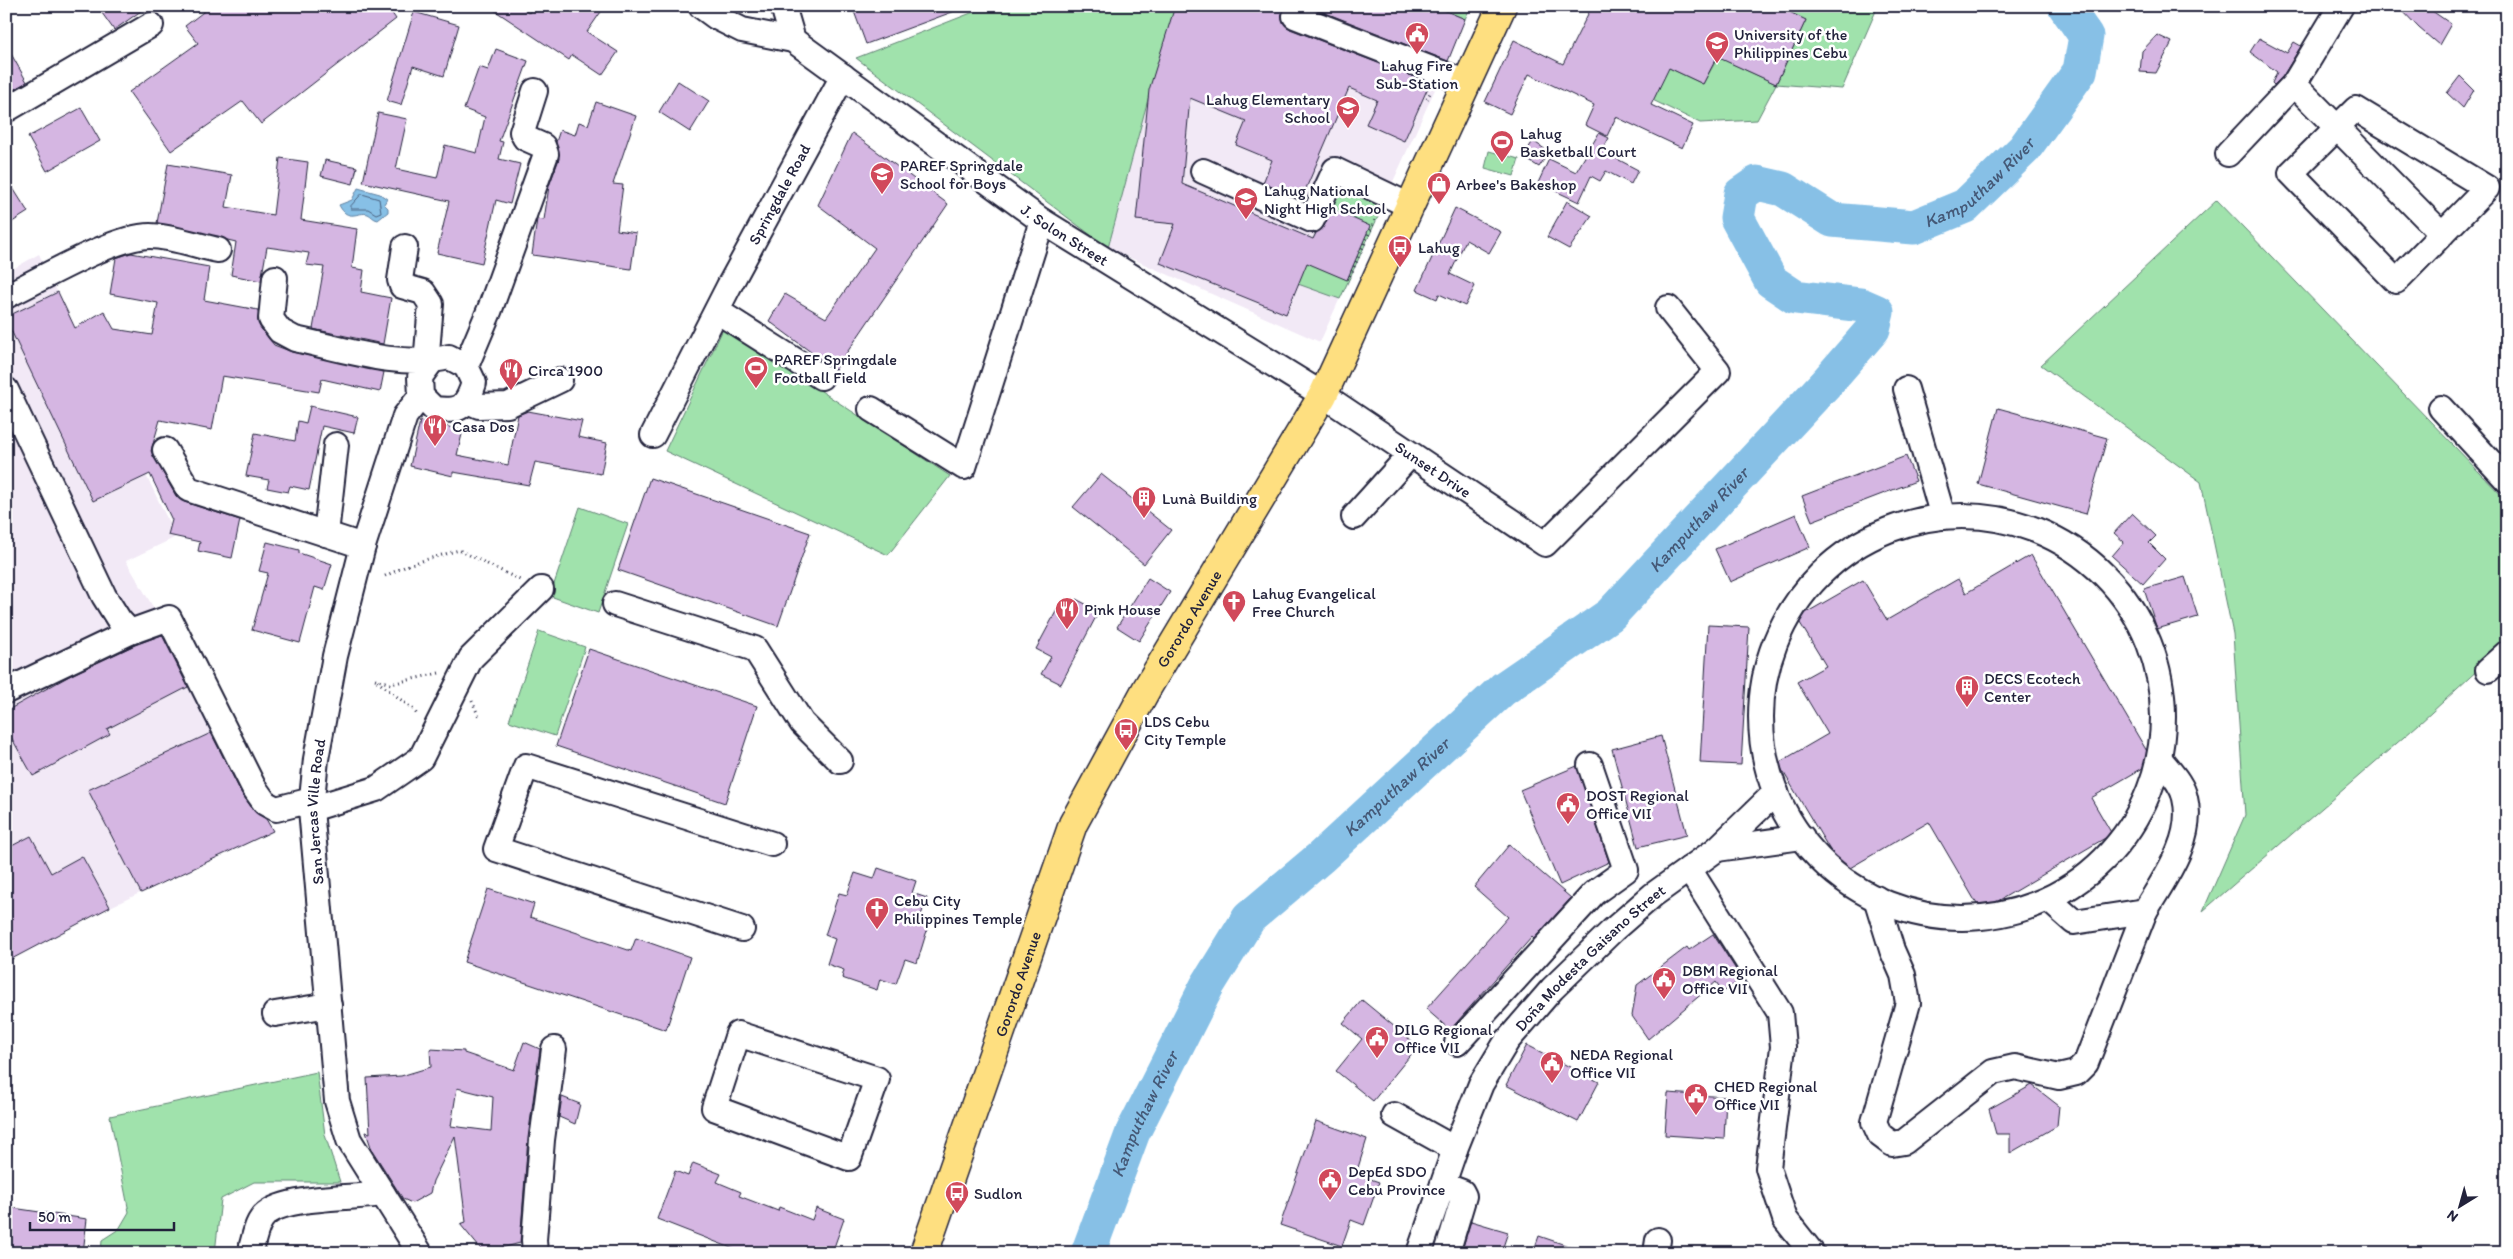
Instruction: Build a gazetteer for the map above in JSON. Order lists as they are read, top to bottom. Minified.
{"streets":{"main road":["Gorordo Avenue"],"street":["Springdale Road","J. Solon Street","Sunset Drive","San Jercas Ville Road","Doña Modesta Gaisano Street"]},"crossings":[["Springdale Road","J. Solon Street"],["J. Solon Street","Sunset Drive"],["J. Solon Street","Gorordo Avenue"],["Sunset Drive","Gorordo Avenue"]],"water":["Kamputhaw River"],"places":{"public building":["Lahug Fire Sub-Station","DOST Regional Office VII","DBM Regional Office VII","DILG Regional Office VII","NEDA Regional Office VII","CHED Regional Office VII","DepEd SDO Cebu Province"],"school or university":["University of the Philippines Cebu","Lahug Elementary School","PAREF Springdale School for Boys","Lahug National Night High School"],"sports":["Lahug Basketball Court","PAREF Springdale Football Field"],"shop":["Arbee's Bakeshop"],"bus stop":["Lahug","LDS Cebu City Temple","Sudlon"],"restaurant":["Circa 1900","Casa Dos","Pink House"],"building":["Lunà Building","DECS Ecotech Center"],"church":["Lahug Evangelical Free Church","Cebu City Philippines Temple"]},"scale_bar":"50 m","north":"bottom left"}
